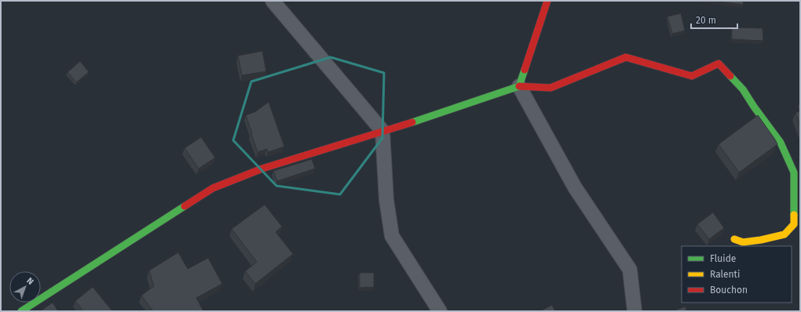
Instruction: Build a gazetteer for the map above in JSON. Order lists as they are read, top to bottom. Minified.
{"legend":["Fluide","Ralenti","Bouchon"],"scale_bar":"20 m","north":"top right"}
